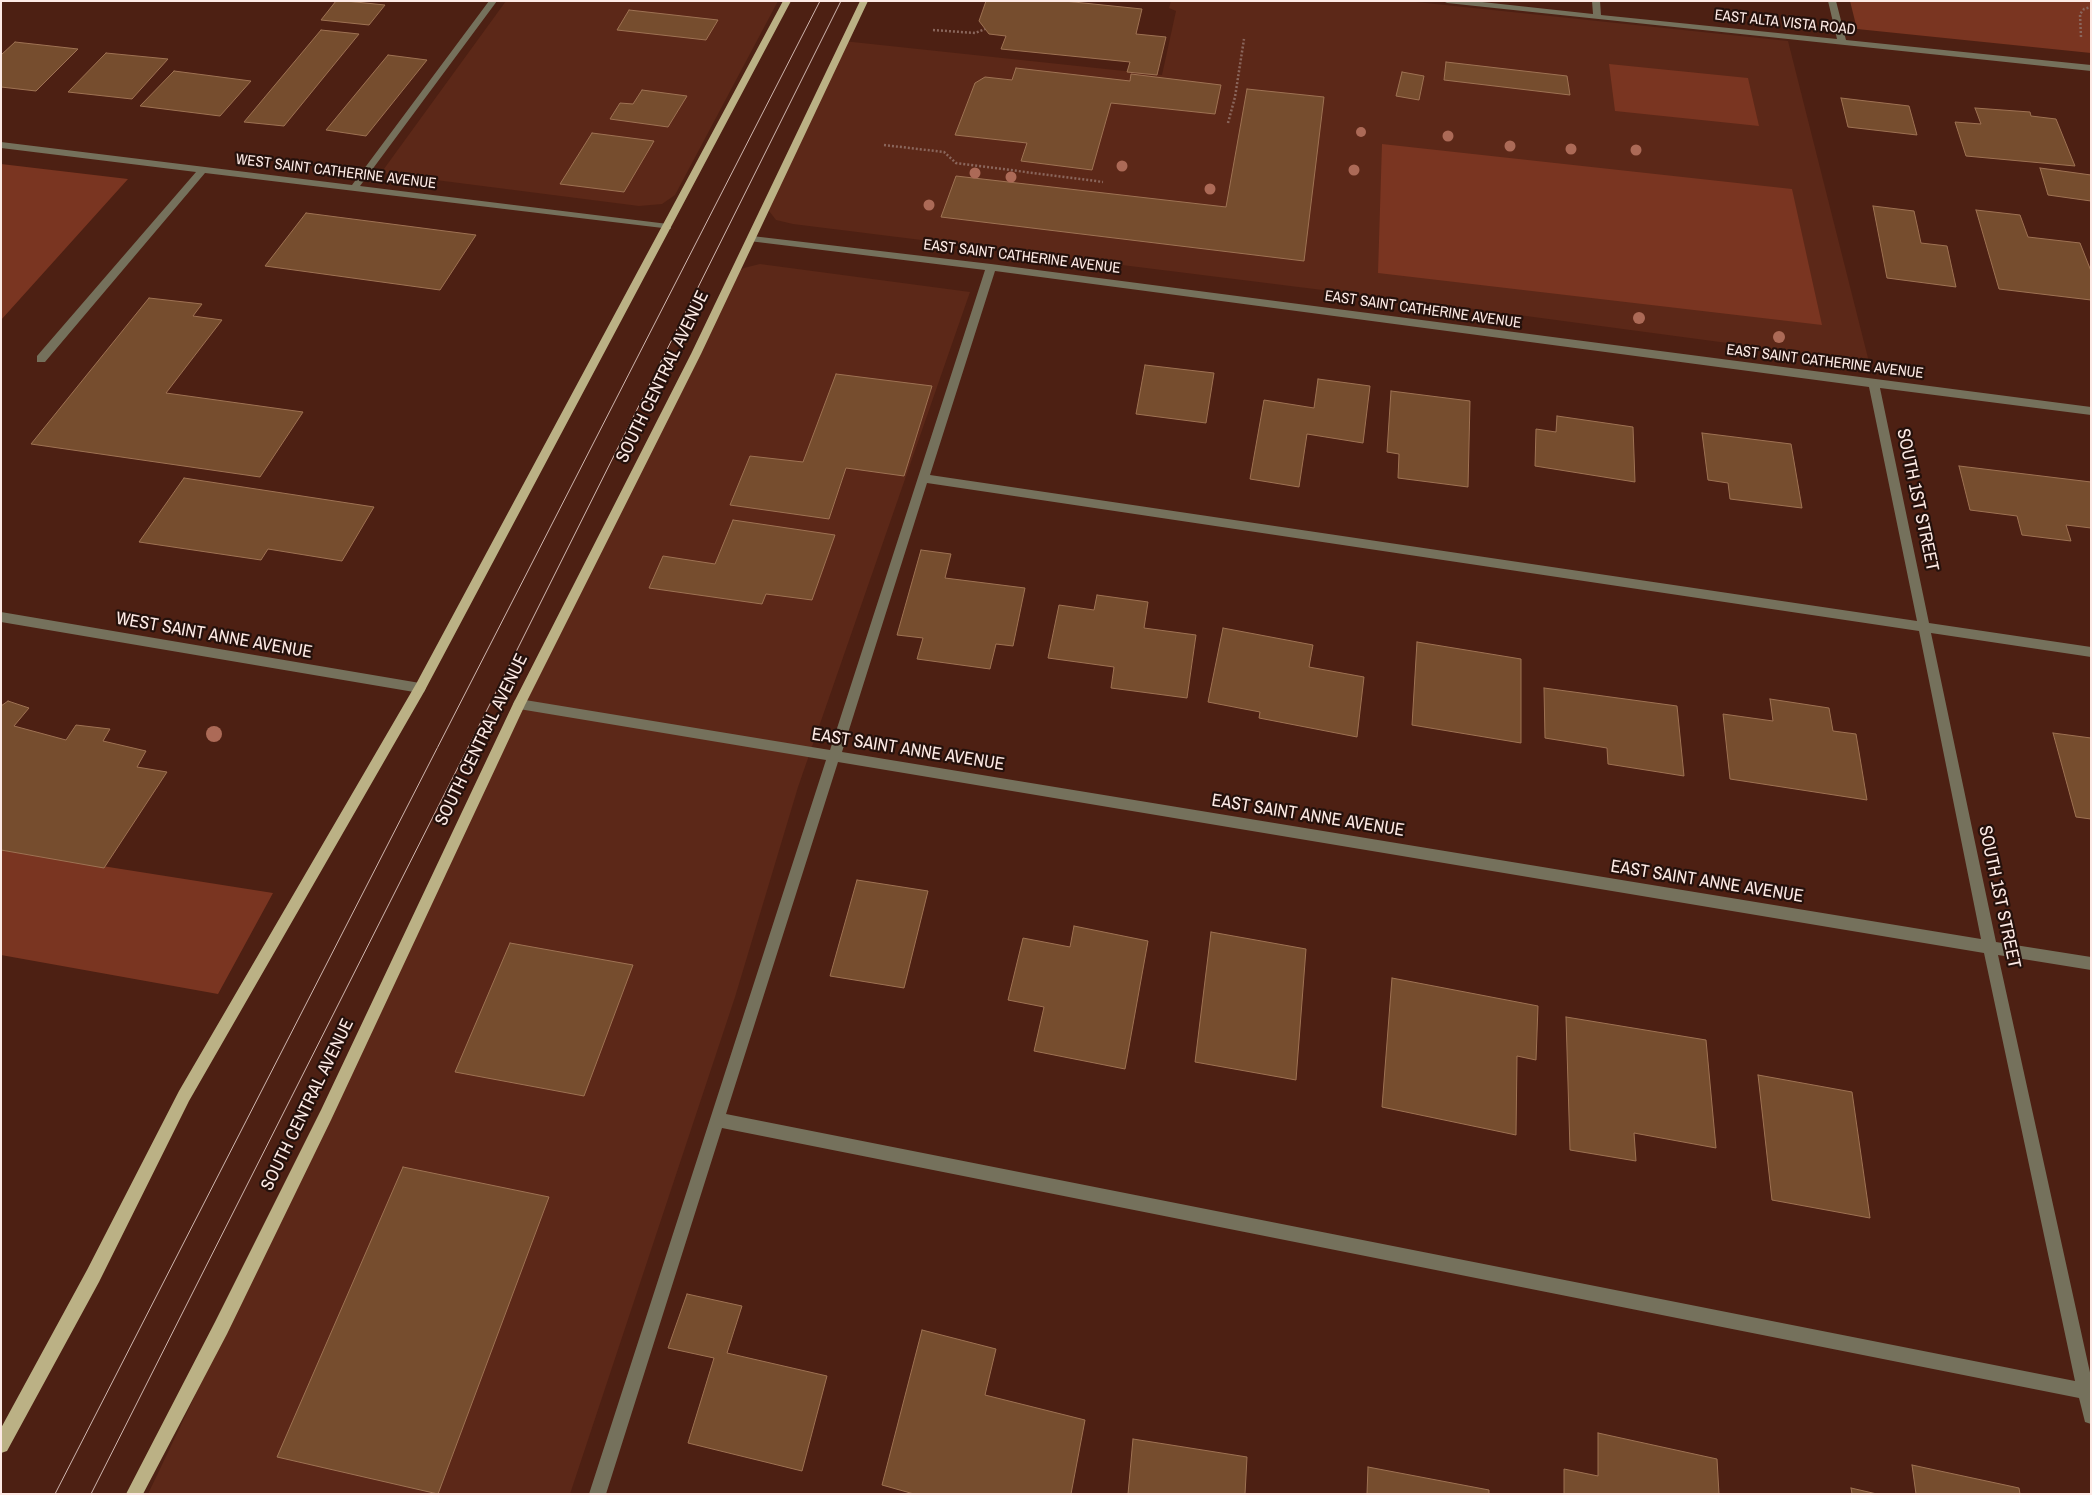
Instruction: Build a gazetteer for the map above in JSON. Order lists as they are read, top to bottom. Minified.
{"streets":{"main road":["SOUTH CENTRAL AVENUE"],"street":["EAST ALTA VISTA ROAD","WEST SAINT CATHERINE AVENUE","EAST SAINT CATHERINE AVENUE","SOUTH 1ST STREET","WEST SAINT ANNE AVENUE","EAST SAINT ANNE AVENUE"]},"crossings":[["EAST SAINT CATHERINE AVENUE","SOUTH CENTRAL AVENUE"],["EAST SAINT CATHERINE AVENUE","SOUTH 1ST STREET"],["SOUTH CENTRAL AVENUE","EAST SAINT ANNE AVENUE"],["SOUTH 1ST STREET","EAST SAINT ANNE AVENUE"]]}
